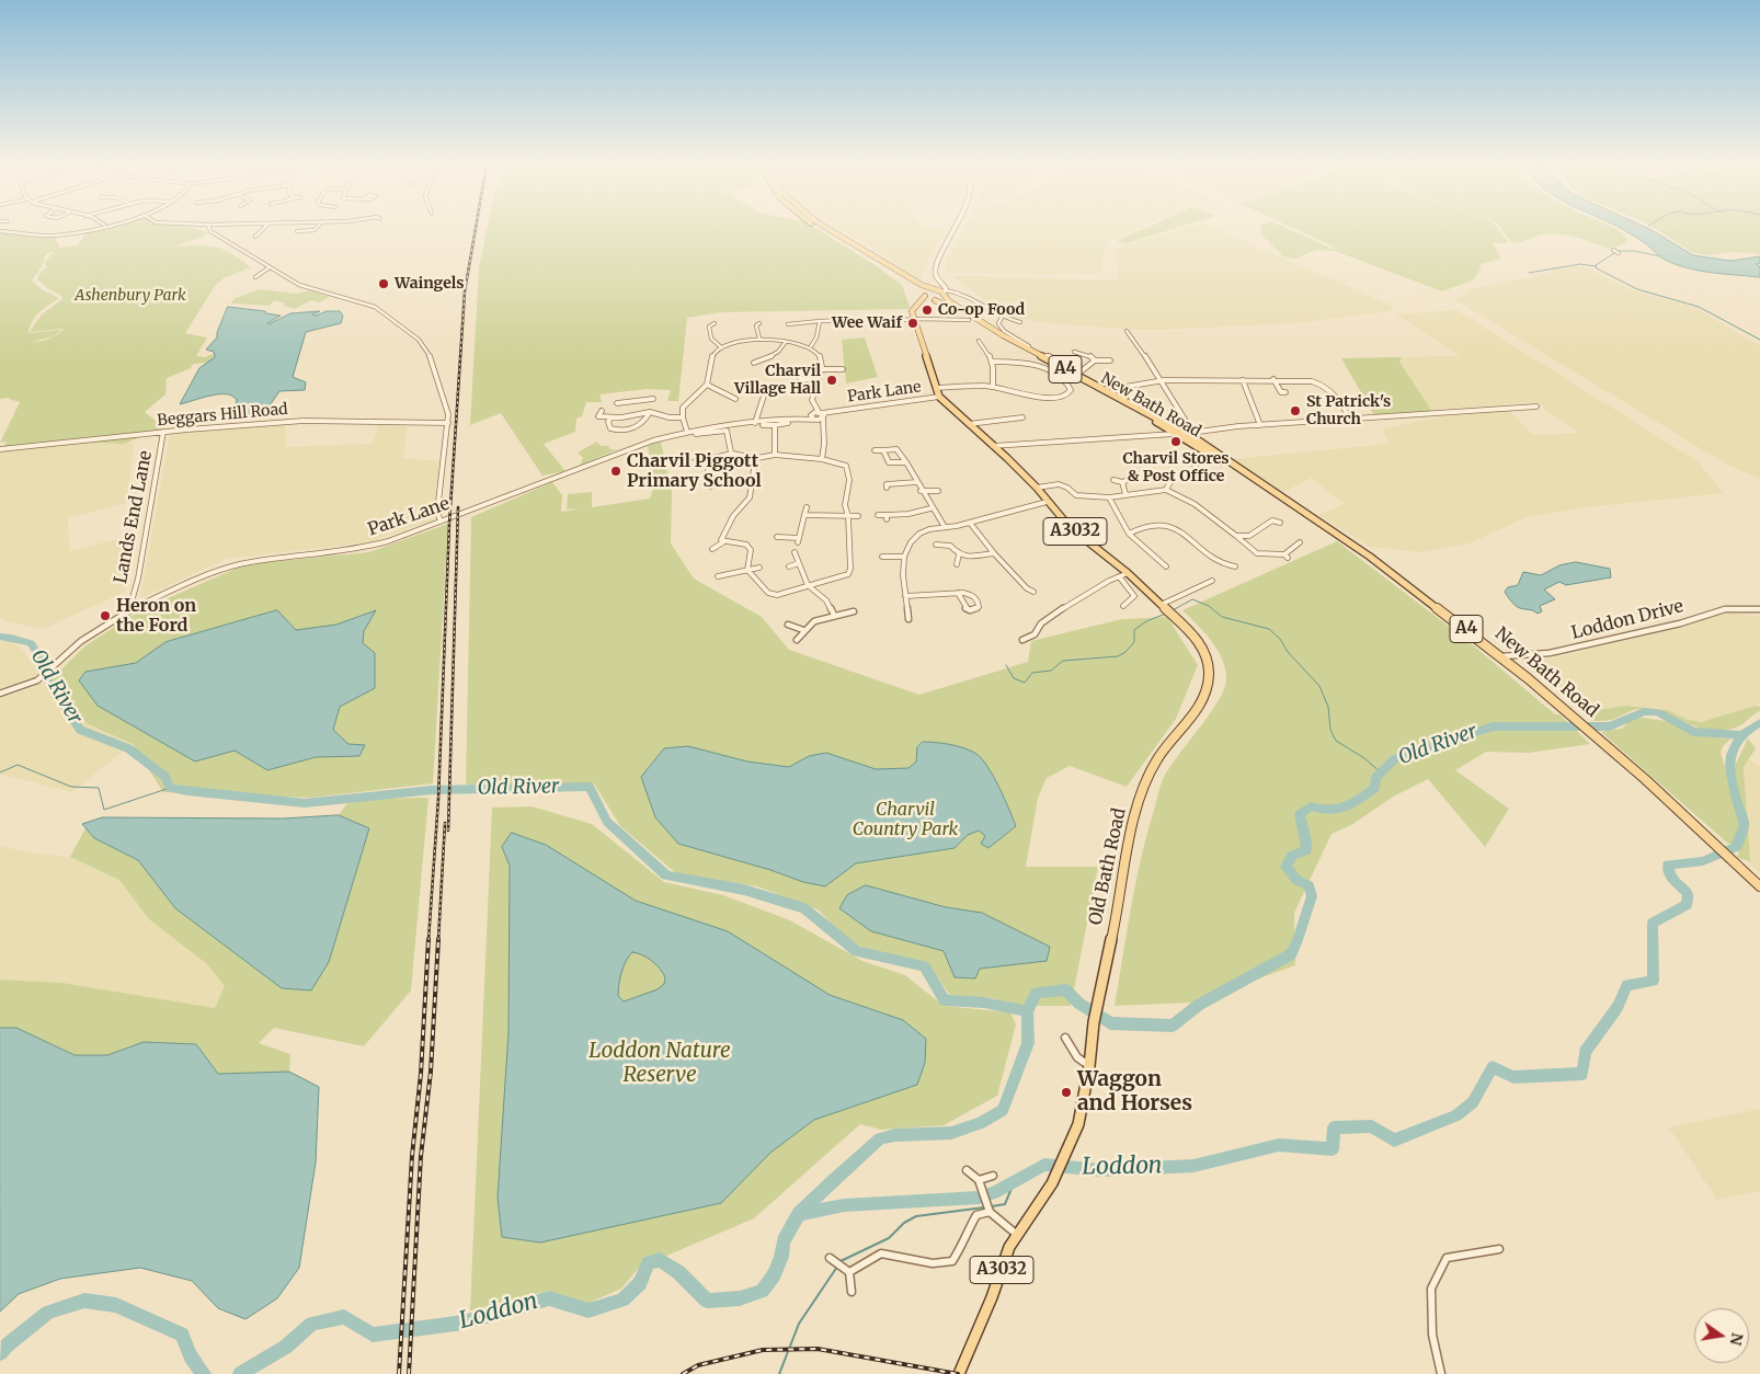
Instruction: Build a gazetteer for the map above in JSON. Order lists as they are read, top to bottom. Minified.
{"streets":{"main road":["A4","New Bath Road","A3032","Old Bath Road"],"street":["Park Lane","Beggars Hill Road","Lands End Lane","Loddon Drive"]},"crossings":[["A4","New Bath Road"],["Park Lane","Lands End Lane"],["Park Lane","A3032"],["New Bath Road","Loddon Drive"],["Beggars Hill Road","Lands End Lane"],["A3032","Old Bath Road"]],"water":["Old River","Loddon"],"parks":["Ashenbury Park","Charvil Country Park","Loddon Nature Reserve"],"places":["Waingels","Co-op Food","Wee Waif","Charvil Village Hall","St Patrick's Church","Charvil Stores & Post Office","Charvil Piggott Primary School","Heron on the Ford","Waggon and Horses"],"north":"right"}
